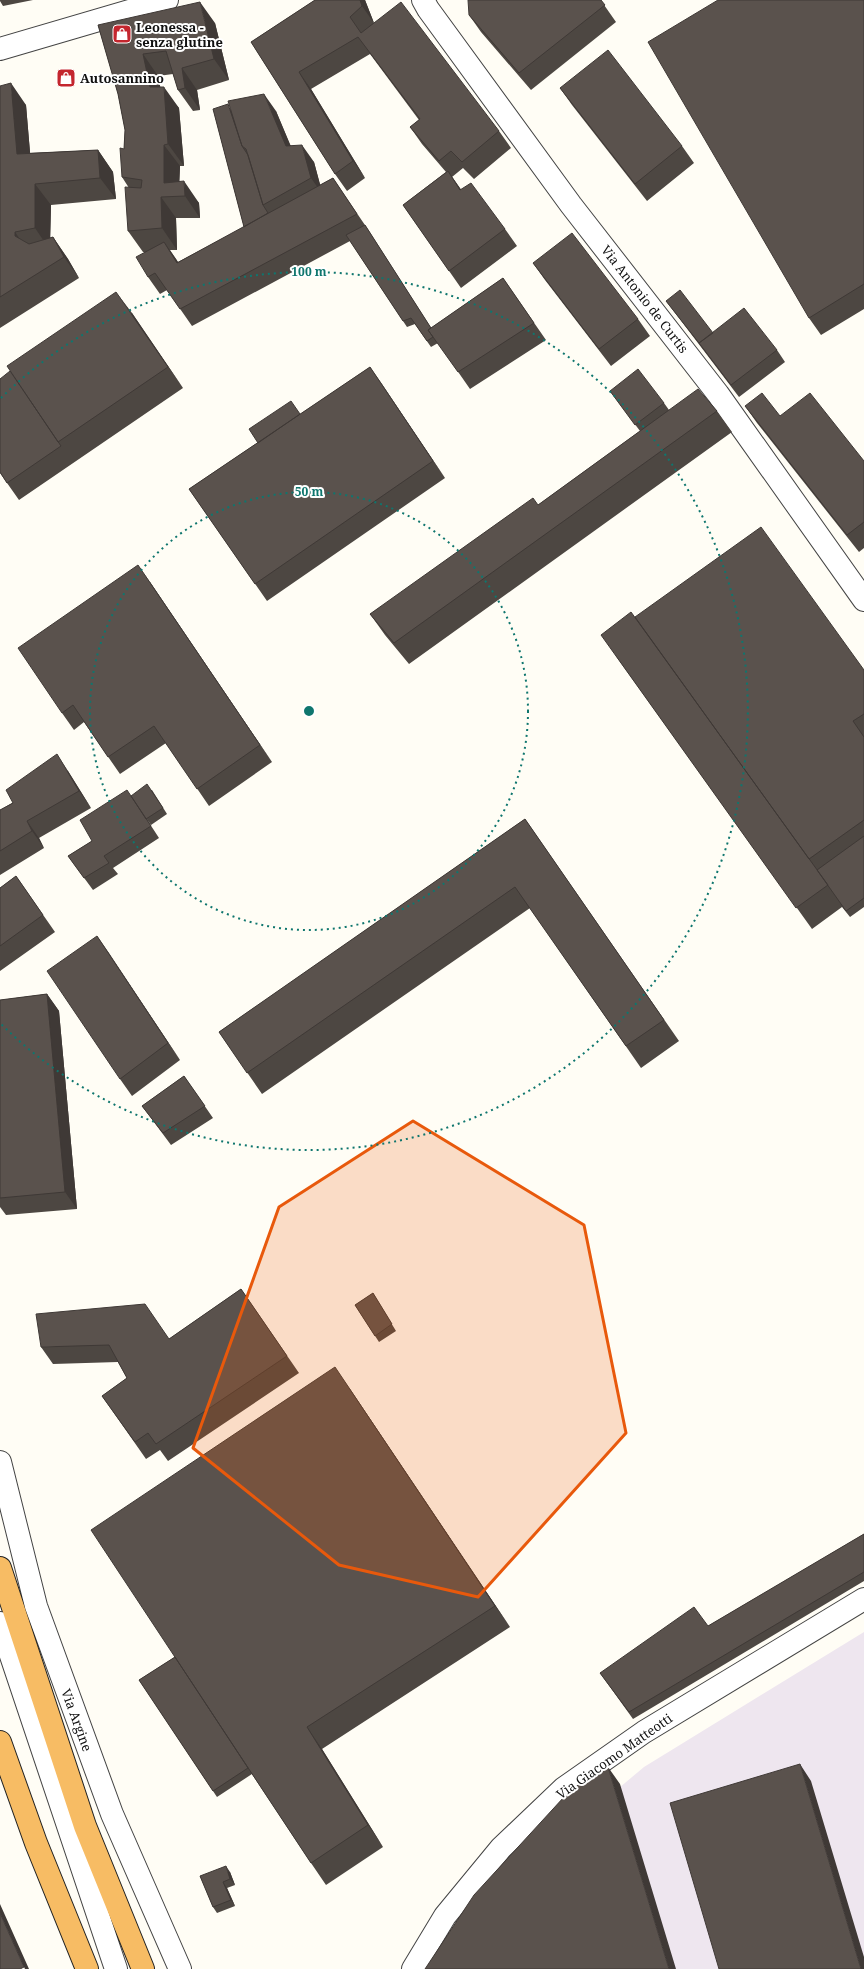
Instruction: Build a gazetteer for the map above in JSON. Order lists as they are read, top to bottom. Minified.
{"streets":{"street":["Via Antonio de Curtis","Via Argine","Via Giacomo Matteotti"]},"places":{"shop":["Leonessa - senza glutine","Autosannino"]},"rings":["100 m","50 m"]}
